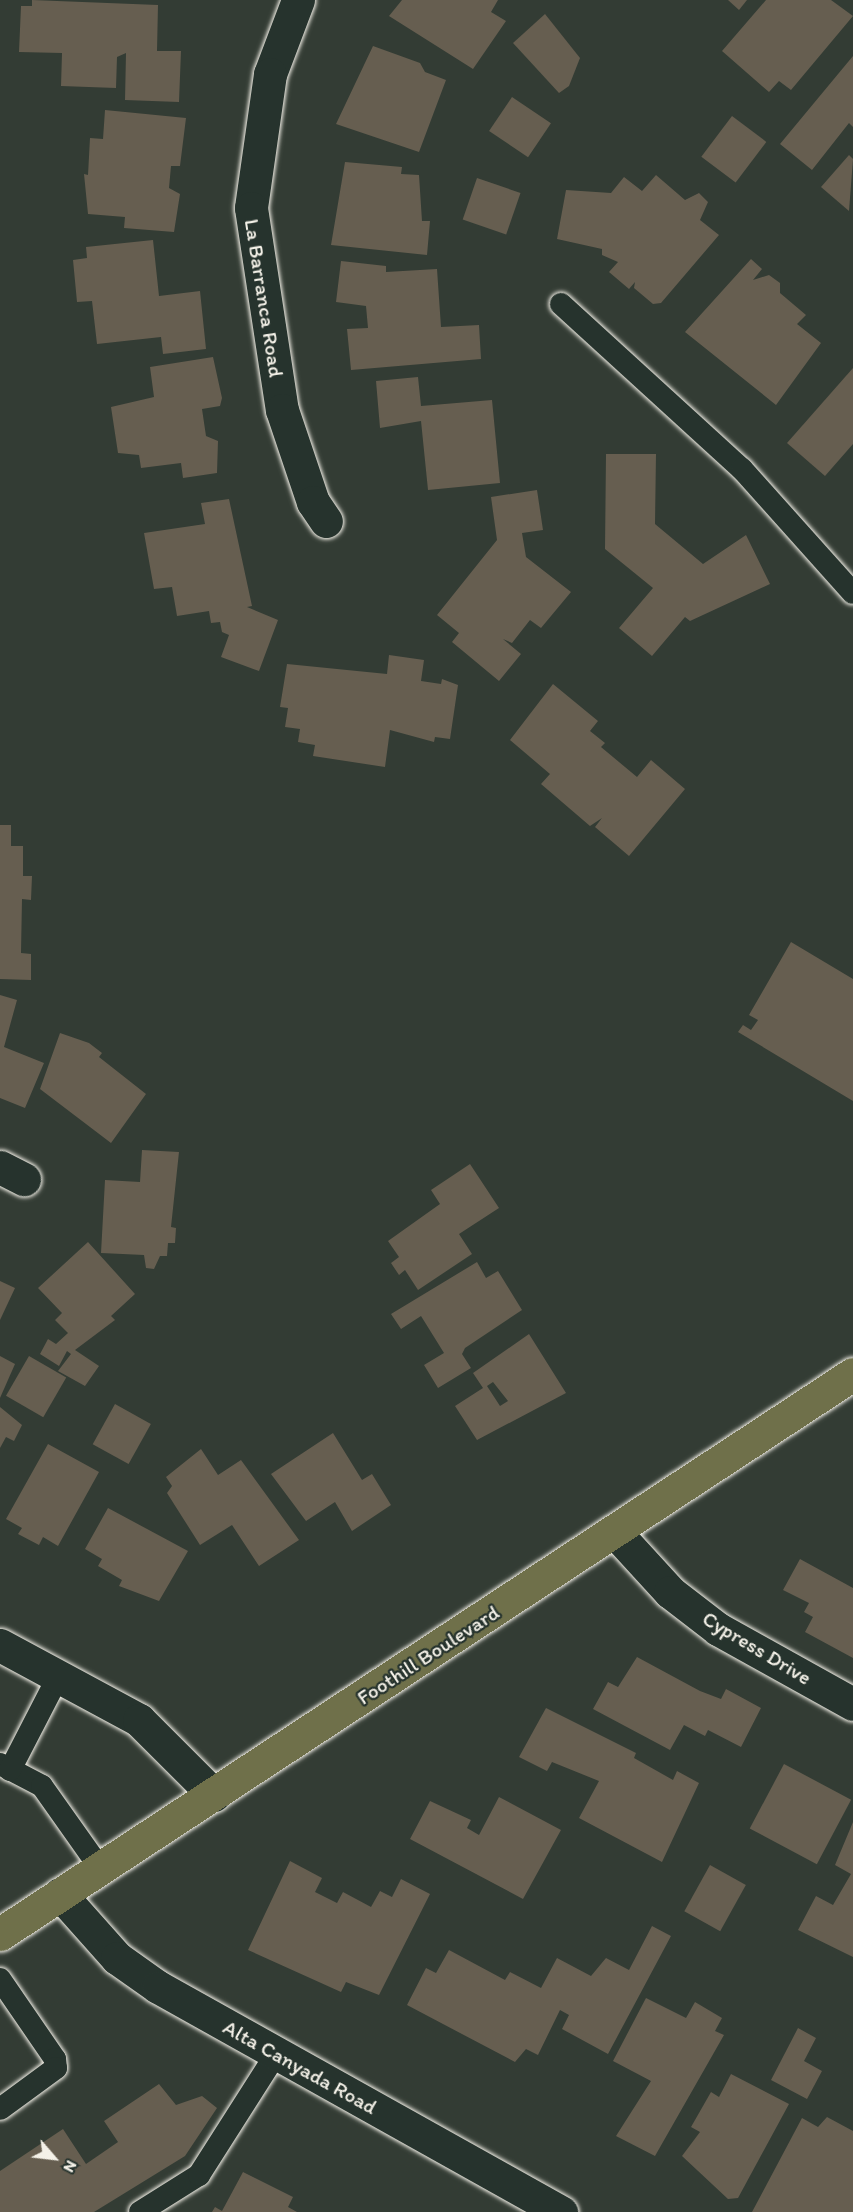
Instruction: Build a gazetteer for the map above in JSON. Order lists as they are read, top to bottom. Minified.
{"streets":{"main road":["Foothill Boulevard"],"street":["La Barranca Road","Cypress Drive","Alta Canyada Road"]},"crossings":[["Cypress Drive","Foothill Boulevard"],["Foothill Boulevard","Alta Canyada Road"]],"north":"bottom right"}
